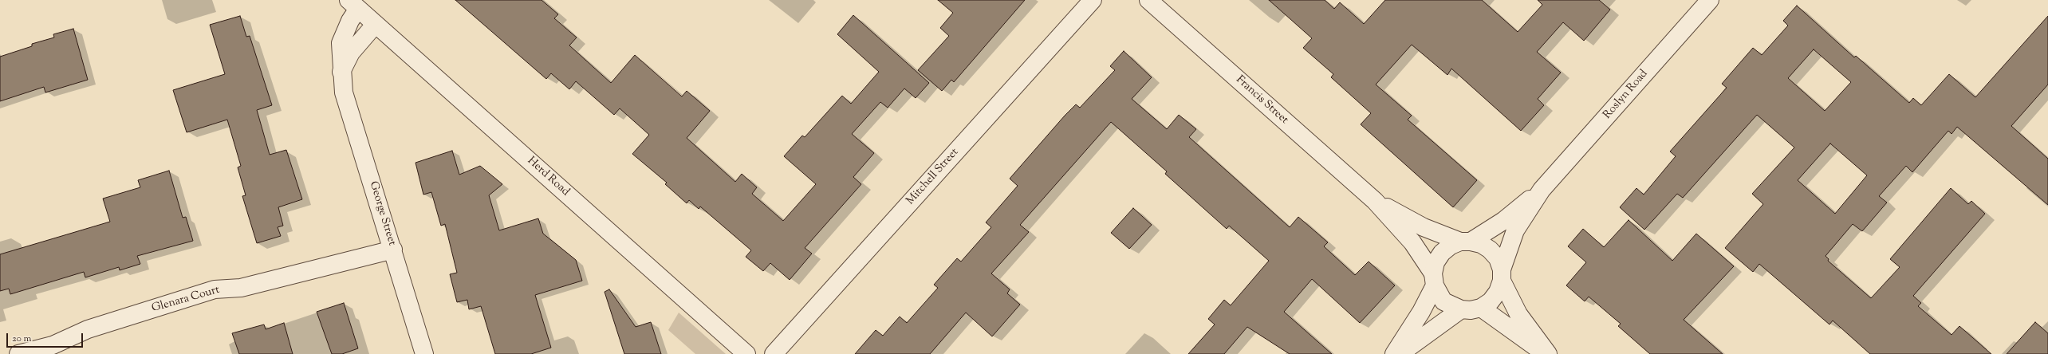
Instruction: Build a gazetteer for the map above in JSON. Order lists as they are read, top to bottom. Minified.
{"streets":{"street":["Roslyn Road","Francis Street","Herd Road","Mitchell Street","George Street","Glenara Court"]},"crossings":[["Roslyn Road","Francis Street"],["Herd Road","George Street"],["George Street","Glenara Court"]],"scale_bar":"20 m"}
